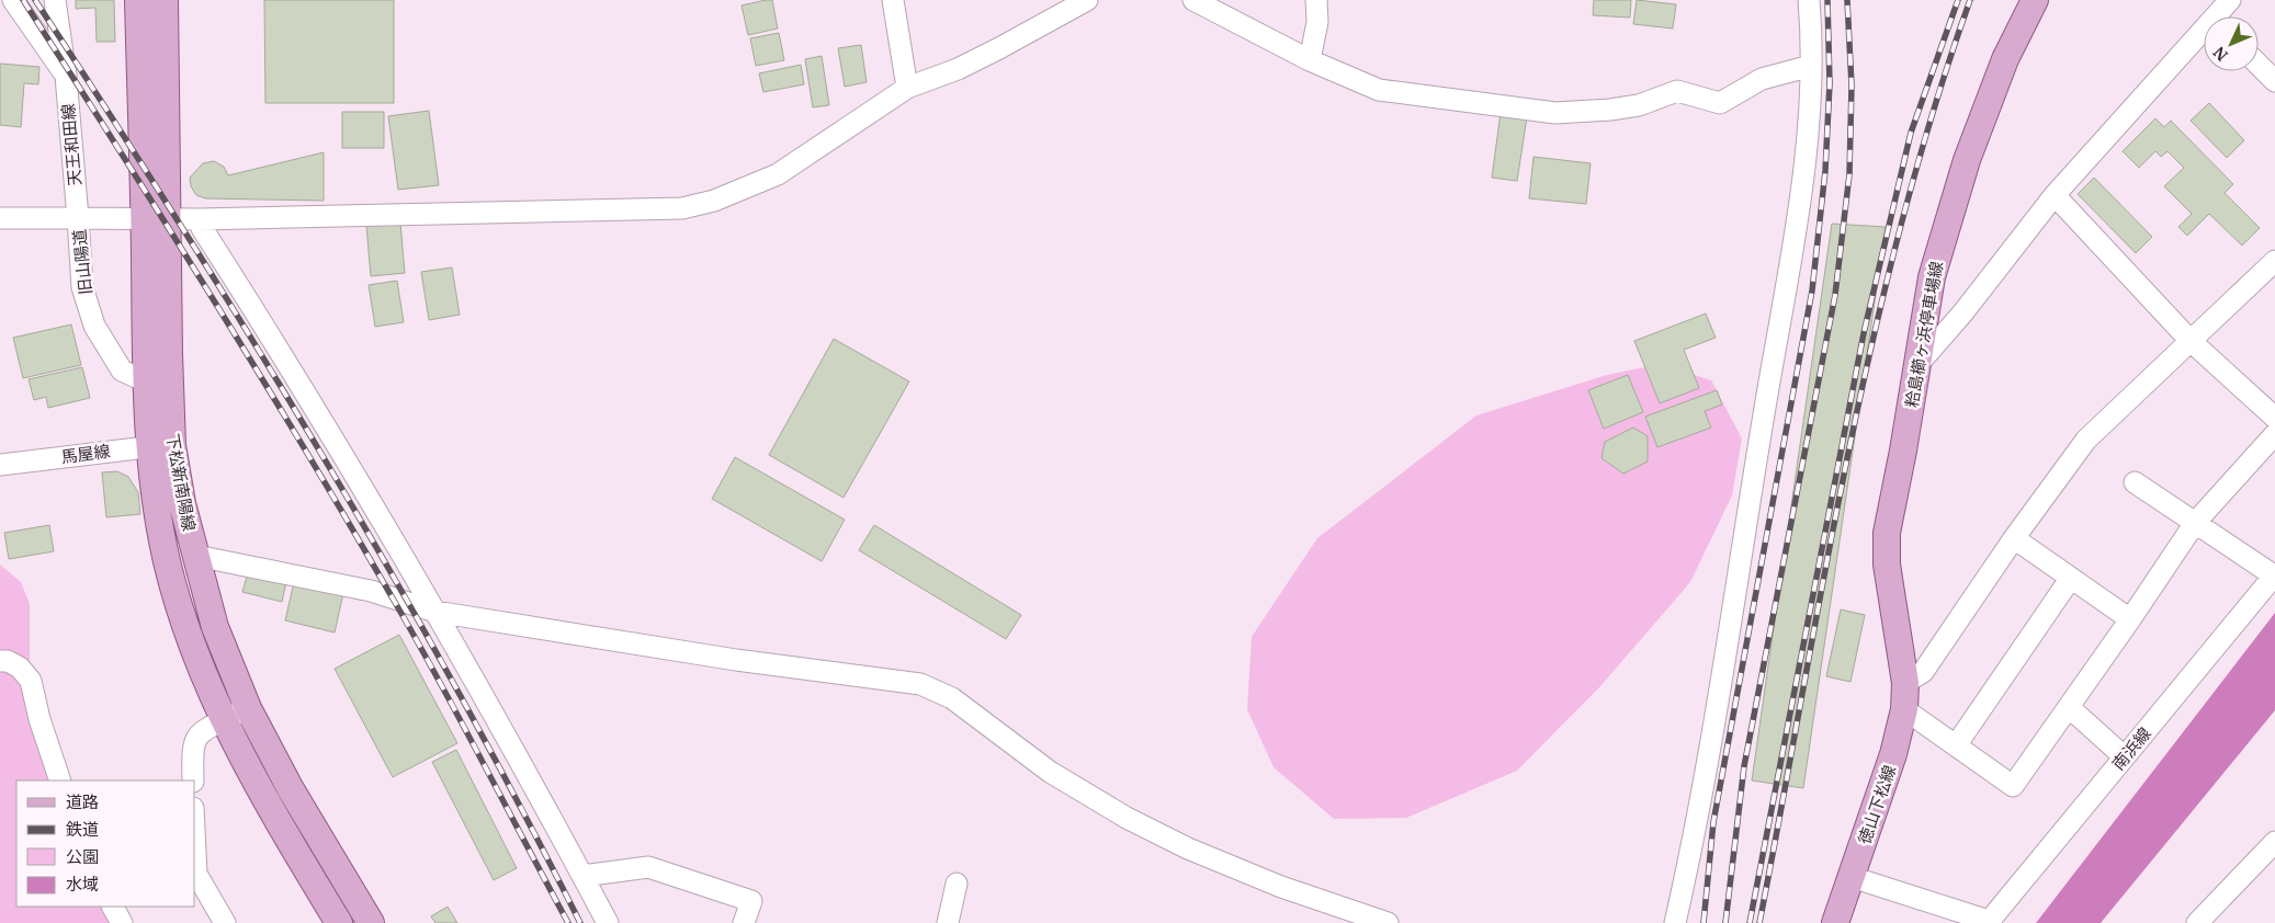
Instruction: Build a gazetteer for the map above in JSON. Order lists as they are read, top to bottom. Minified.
{"streets":{"main road":["粭島櫛ヶ浜停車場線","下松新南陽線","徳山下松線"],"street":["天王和田線","旧山陽道","馬屋線","南浜線"]},"crossings":[["天王和田線","旧山陽道"],["旧山陽道","下松新南陽線"],["粭島櫛ヶ浜停車場線","徳山下松線"],["馬屋線","下松新南陽線"]],"legend":["道路","鉄道","公園","水域"],"north":"bottom left"}
